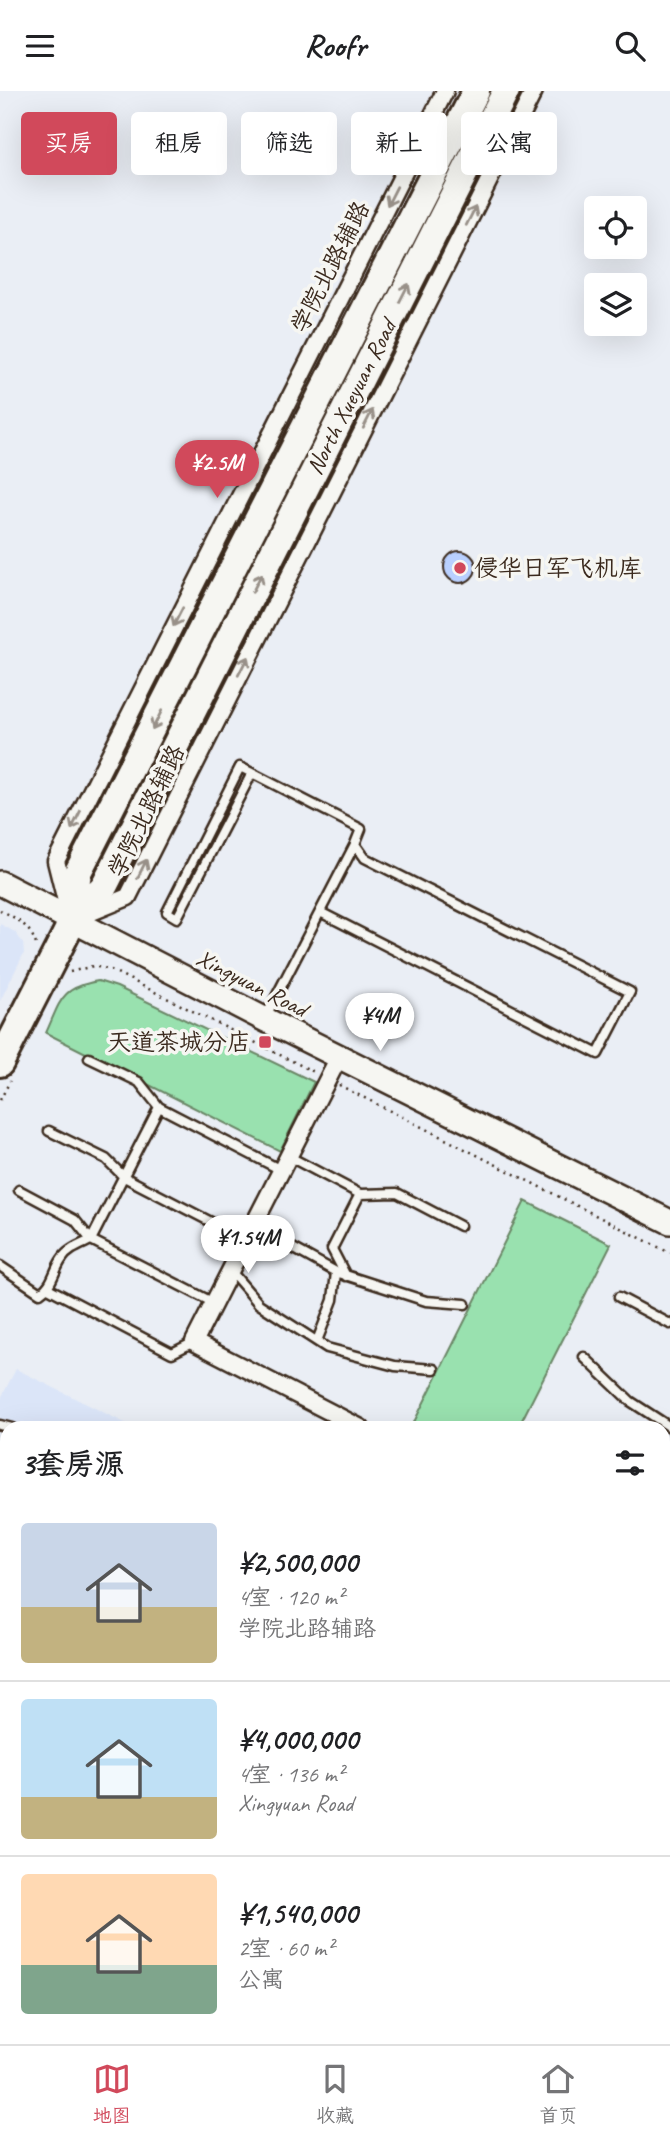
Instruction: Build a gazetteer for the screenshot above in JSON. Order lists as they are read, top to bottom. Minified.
{"streets":{"main road":["North Xueyuan Road","Xingyuan Road"],"street":["学院北路辅路"]},"crossings":[["学院北路辅路","North Xueyuan Road"],["学院北路辅路","Xingyuan Road"],["North Xueyuan Road","Xingyuan Road"]],"places":{"other":["侵华日军飞机库"],"transit":["天道茶城分店"]},"page":{"header":"Roofr","chip":["买房","租房","筛选","新上","公寓"],"price":["¥2.5M","¥4M","¥1.54M"],"heading":"3套房源","list":[{"name":"¥2,500,000","note":"4室 · 120 m² · 学院北路辅路"},{"name":"¥4,000,000","note":"4室 · 136 m² · Xingyuan Road"},{"name":"¥1,540,000","note":"2室 · 60 m² · 公寓"}],"tabs":["地图","收藏","首页"]}}
